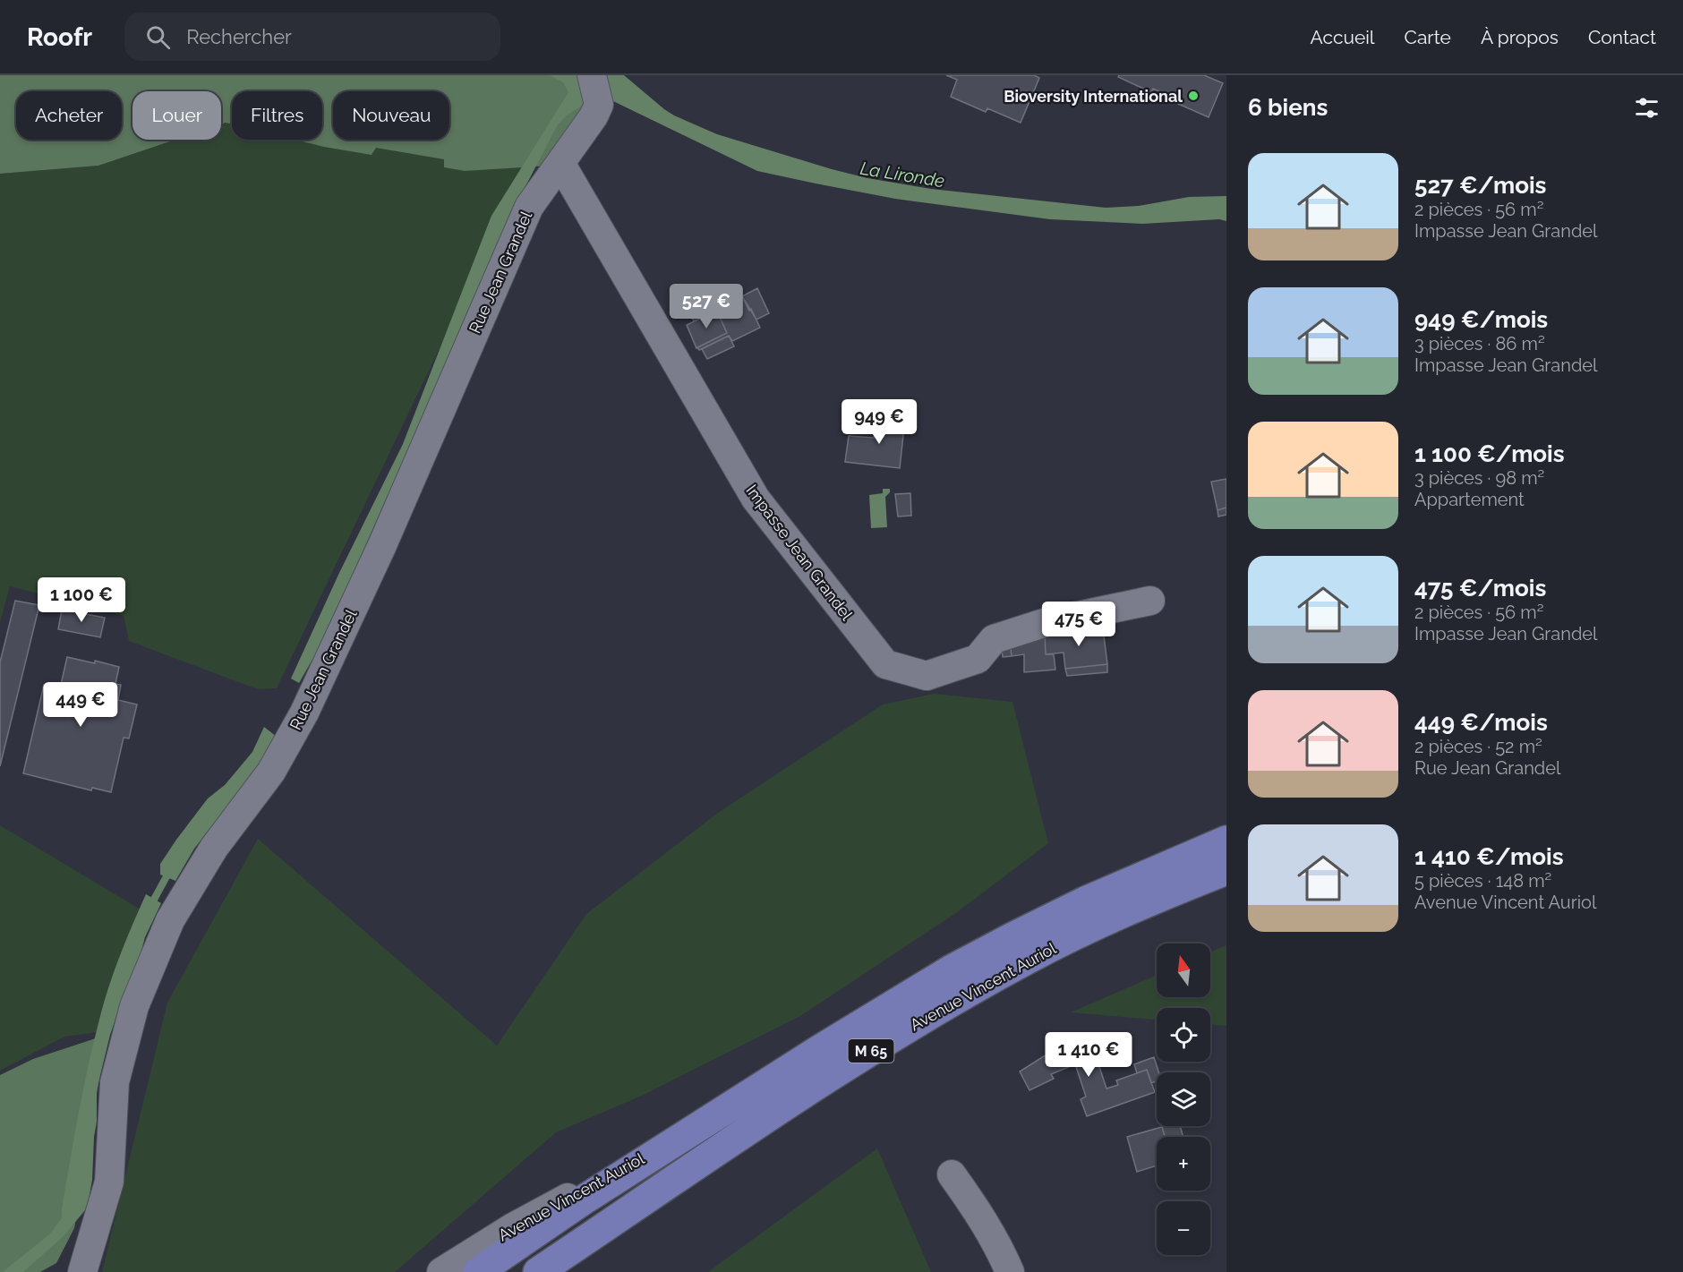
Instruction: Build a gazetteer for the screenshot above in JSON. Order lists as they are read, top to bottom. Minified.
{"streets":{"main road":["Avenue Vincent Auriol","M 65"],"street":["Rue Jean Grandel","Impasse Jean Grandel"]},"crossings":[["Rue Jean Grandel","Impasse Jean Grandel"]],"water":["La Lironde"],"places":["Bioversity International"],"north":"top","page":{"header":"Roofr","search":"Rechercher","nav":["Accueil","Carte","À propos","Contact"],"heading":"6 biens","chip":["Acheter","Louer","Filtres","Nouveau"],"list":[{"name":"527 €/mois","note":"2 pièces · 56 m² · Impasse Jean Grandel"},{"name":"949 €/mois","note":"3 pièces · 86 m² · Impasse Jean Grandel"},{"name":"1 100 €/mois","note":"3 pièces · 98 m² · Appartement"},{"name":"475 €/mois","note":"2 pièces · 56 m² · Impasse Jean Grandel"},{"name":"449 €/mois","note":"2 pièces · 52 m² · Rue Jean Grandel"},{"name":"1 410 €/mois","note":"5 pièces · 148 m² · Avenue Vincent Auriol"}],"price":["527 €","949 €","1 100 €","475 €","449 €","1 410 €"],"map_buttons":["+","−"]}}
